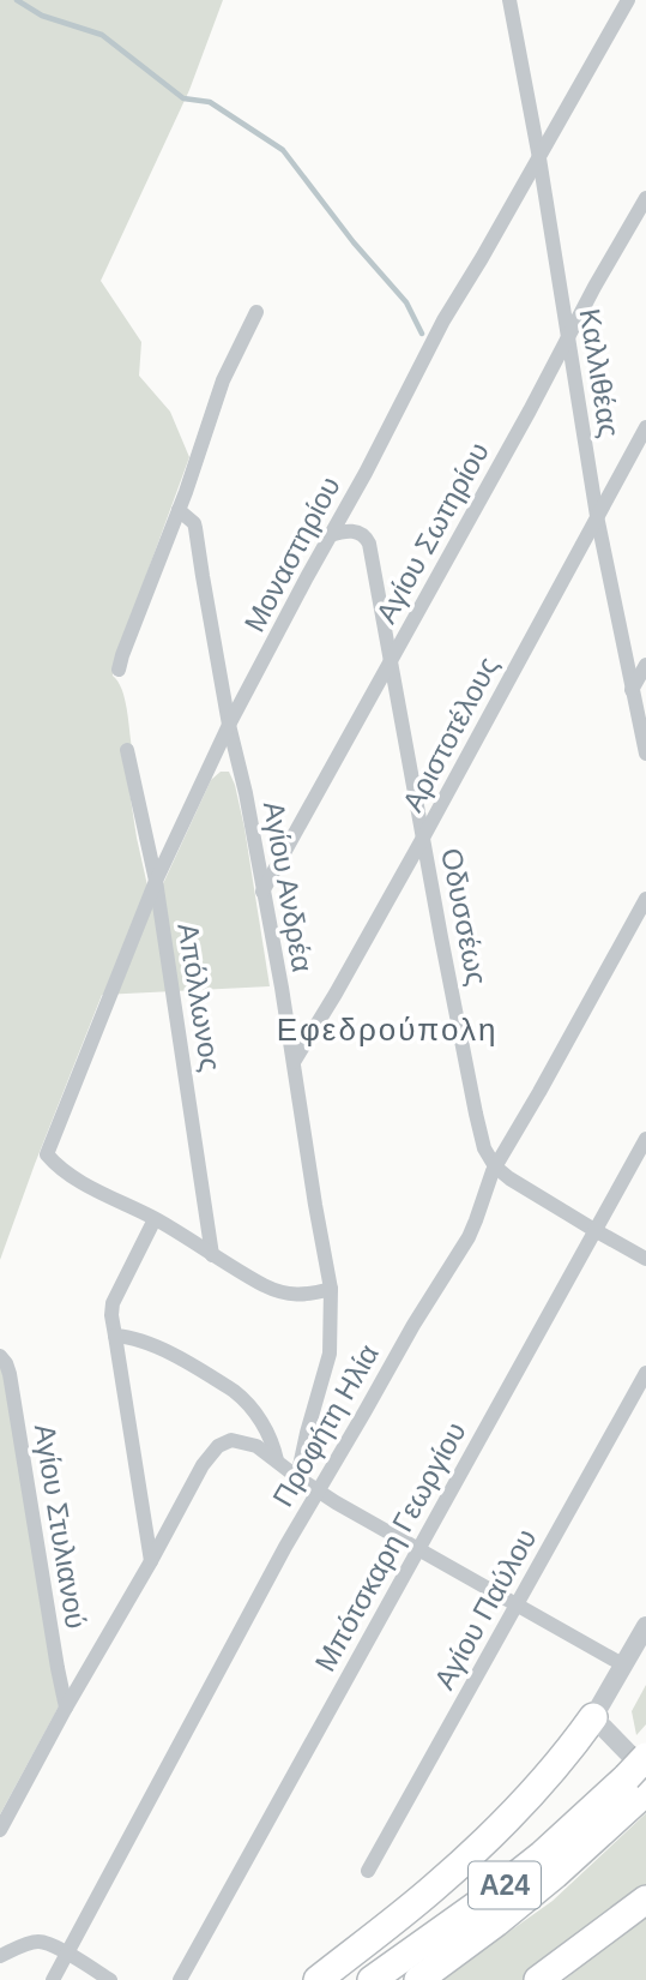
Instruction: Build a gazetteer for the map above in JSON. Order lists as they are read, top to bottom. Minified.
{"streets":{"highway":["Α24"],"street":["Καλλιθέας","Αγίου Σωτηρίου","Μοναστηρίου","Αριστοτέλους","Αγίου Ανδρέα","Οδυσσέως","Απόλλωνος","Προφήτη Ηλία","Αγίου Στυλιανού","Μπότσκαρη Γεωργίου","Αγίου Παύλου"]},"crossings":[["Καλλιθέας","Αγίου Σωτηρίου"],["Καλλιθέας","Μοναστηρίου"],["Καλλιθέας","Αριστοτέλους"],["Αγίου Σωτηρίου","Αγίου Ανδρέα"],["Αγίου Σωτηρίου","Οδυσσέως"],["Μοναστηρίου","Αγίου Ανδρέα"],["Μοναστηρίου","Οδυσσέως"],["Μοναστηρίου","Απόλλωνος"],["Αριστοτέλους","Αγίου Ανδρέα"],["Αριστοτέλους","Οδυσσέως"],["Οδυσσέως","Προφήτη Ηλία"]],"districts":["Εφεδρούπολη"]}
